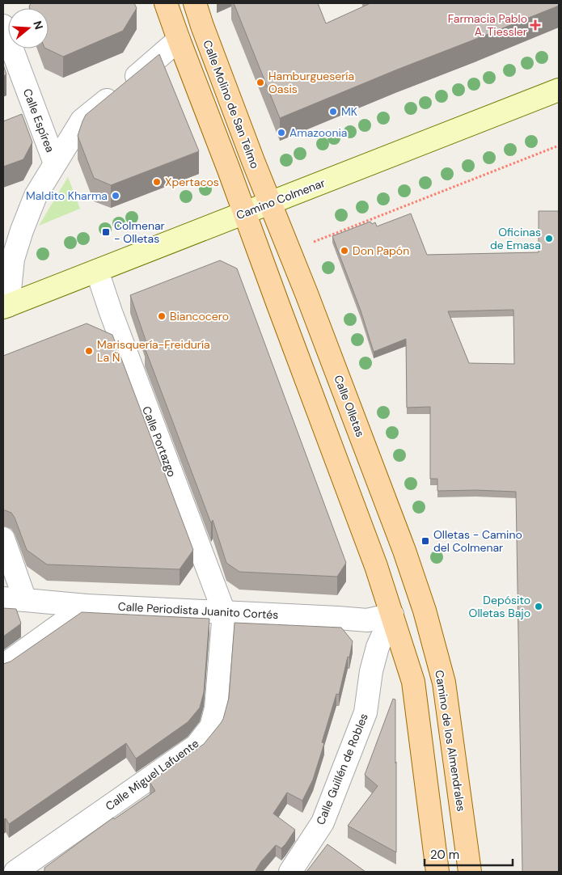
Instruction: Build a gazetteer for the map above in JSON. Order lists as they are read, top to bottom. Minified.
{"streets":{"main road":["Calle Molino de San Telmo","Camino Colmenar","Calle Olletas","Camino de los Almendrales"],"street":["Calle Espírea","Calle Portazgo","Calle Periodista Juanito Cortés","Calle Guillén de Robles","Calle Miguel Lafuente"]},"crossings":[["Calle Molino de San Telmo","Camino Colmenar"],["Calle Molino de San Telmo","Calle Olletas"],["Calle Espírea","Camino Colmenar"],["Camino Colmenar","Calle Olletas"],["Camino Colmenar","Calle Portazgo"],["Calle Olletas","Camino de los Almendrales"],["Calle Portazgo","Calle Periodista Juanito Cortés"],["Calle Portazgo","Calle Miguel Lafuente"],["Calle Periodista Juanito Cortés","Calle Guillén de Robles"],["Calle Periodista Juanito Cortés","Calle Miguel Lafuente"]],"places":{"health":["Farmacia Pablo A. Tiessler"],"other":["Hamburguesería Oasis","MK","Amazoonia","Xpertacos","Maldito Kharma","Oficinas de Emasa","Don Papón","Biancocero","Marisquería-Freiduría La Ñ","Depósito Olletas Bajo"],"transit":["Colmenar - Olletas","Olletas - Camino del Colmenar"]},"scale_bar":"20 m","north":"right"}
